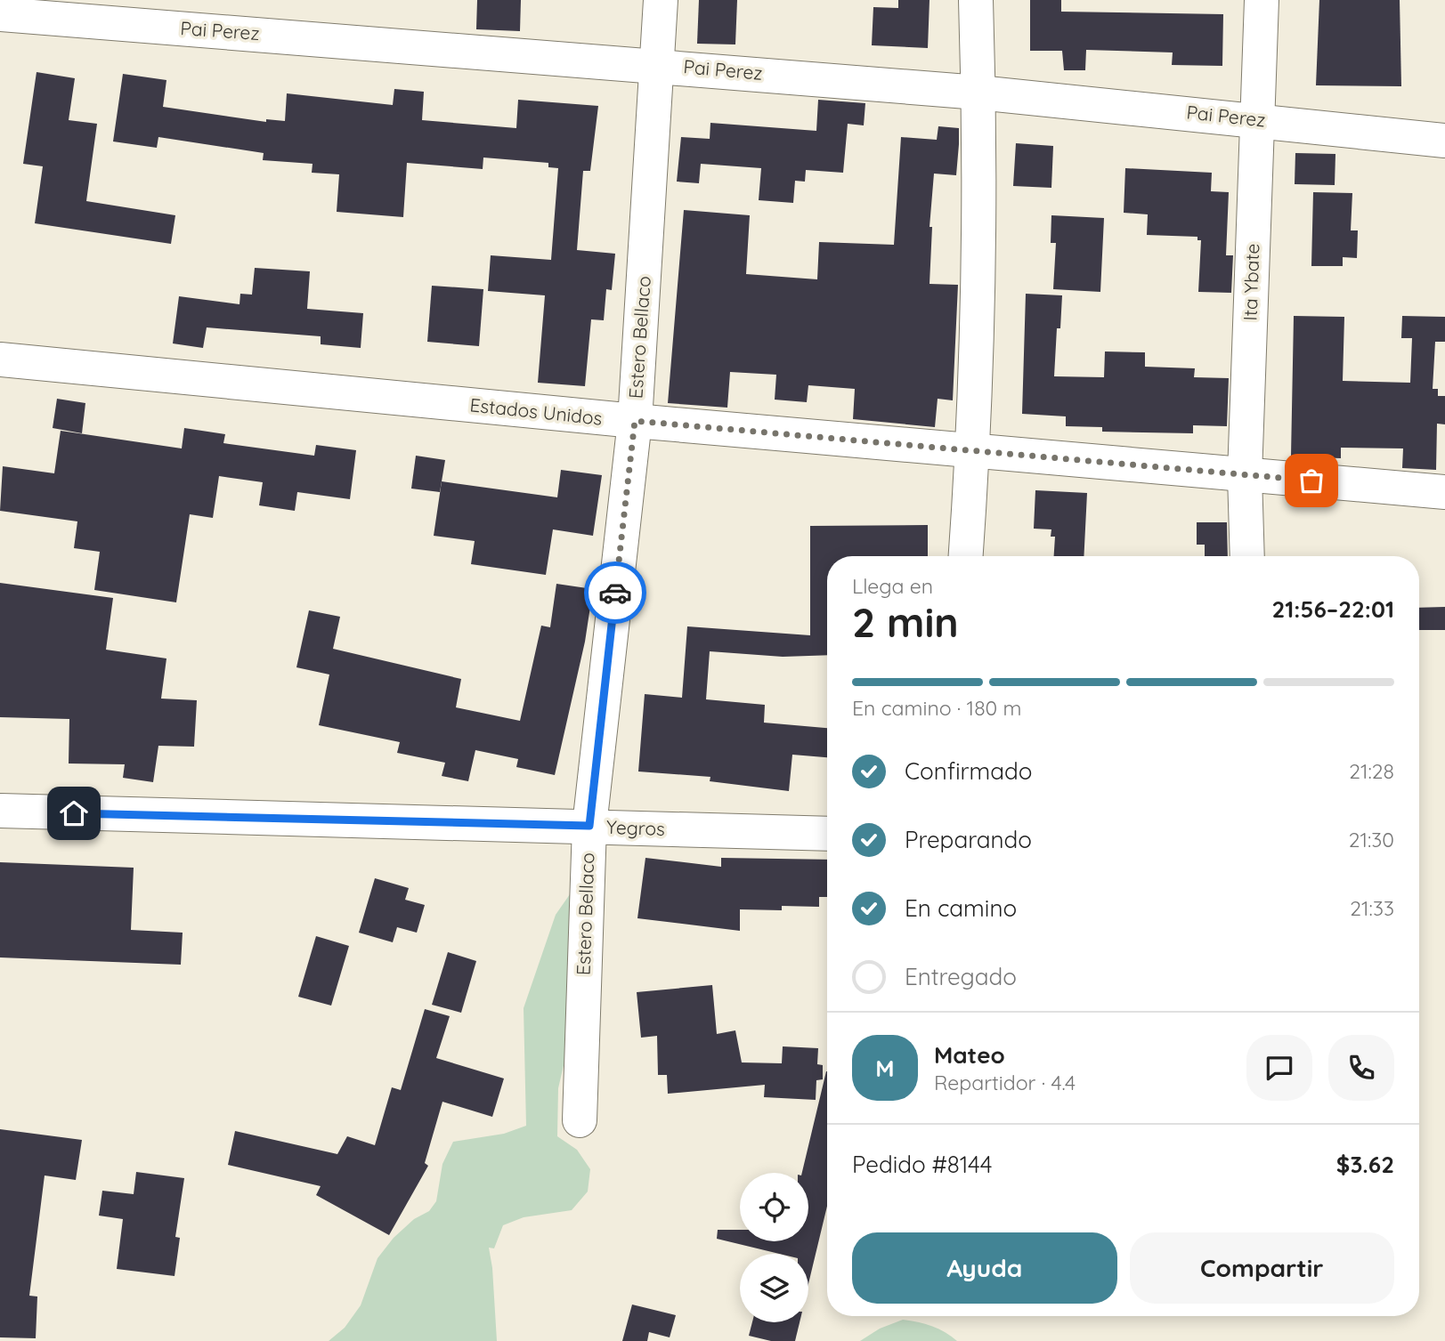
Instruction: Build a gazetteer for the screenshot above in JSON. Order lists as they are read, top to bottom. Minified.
{"streets":{"street":["Pai Perez","Ita Ybate","Estero Bellaco","Estados Unidos","Yegros"]},"crossings":[["Pai Perez","Ita Ybate"],["Pai Perez","Estero Bellaco"],["Ita Ybate","Estados Unidos"],["Estero Bellaco","Estados Unidos"],["Estero Bellaco","Yegros"]],"page":{"heading":["2 min","Llega en","21:56–22:01"],"panel":["Mateo","Repartidor · 4.4","Pedido #8144","$3.62"],"bar":"En camino · 180 m","list":[["Confirmado","21:28"],["Preparando","21:30"],["En camino","21:33"],"Entregado"],"round":"M","buttons":["Ayuda","Compartir"]}}
